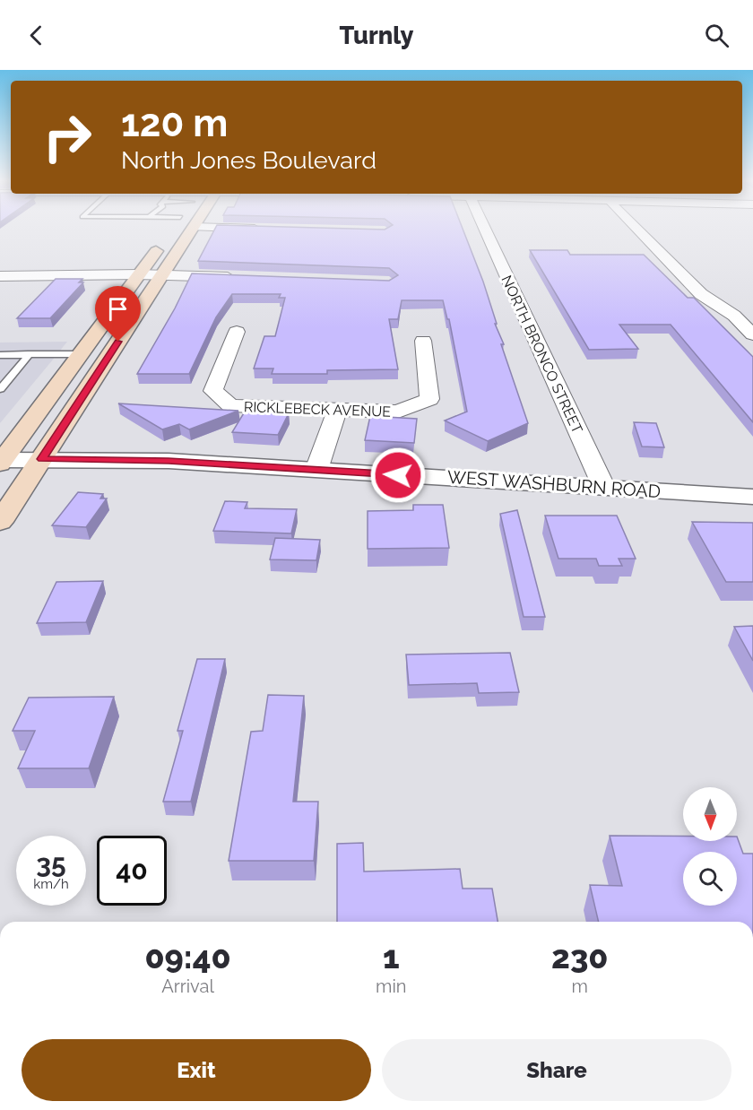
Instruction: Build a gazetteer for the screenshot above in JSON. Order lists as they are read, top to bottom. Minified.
{"streets":{"street":["NORTH BRONCO STREET","RICKLEBECK AVENUE","WEST WASHBURN ROAD"]},"crossings":[["NORTH BRONCO STREET","WEST WASHBURN ROAD"]],"north":"bottom","page":{"header":"Turnly","turn":["120 m","North Jones Boulevard"],"speed":"35 km/h","limit":"40","eta":["09:40","Arrival","1","min","230","m"],"buttons":["Exit","Share"]}}
